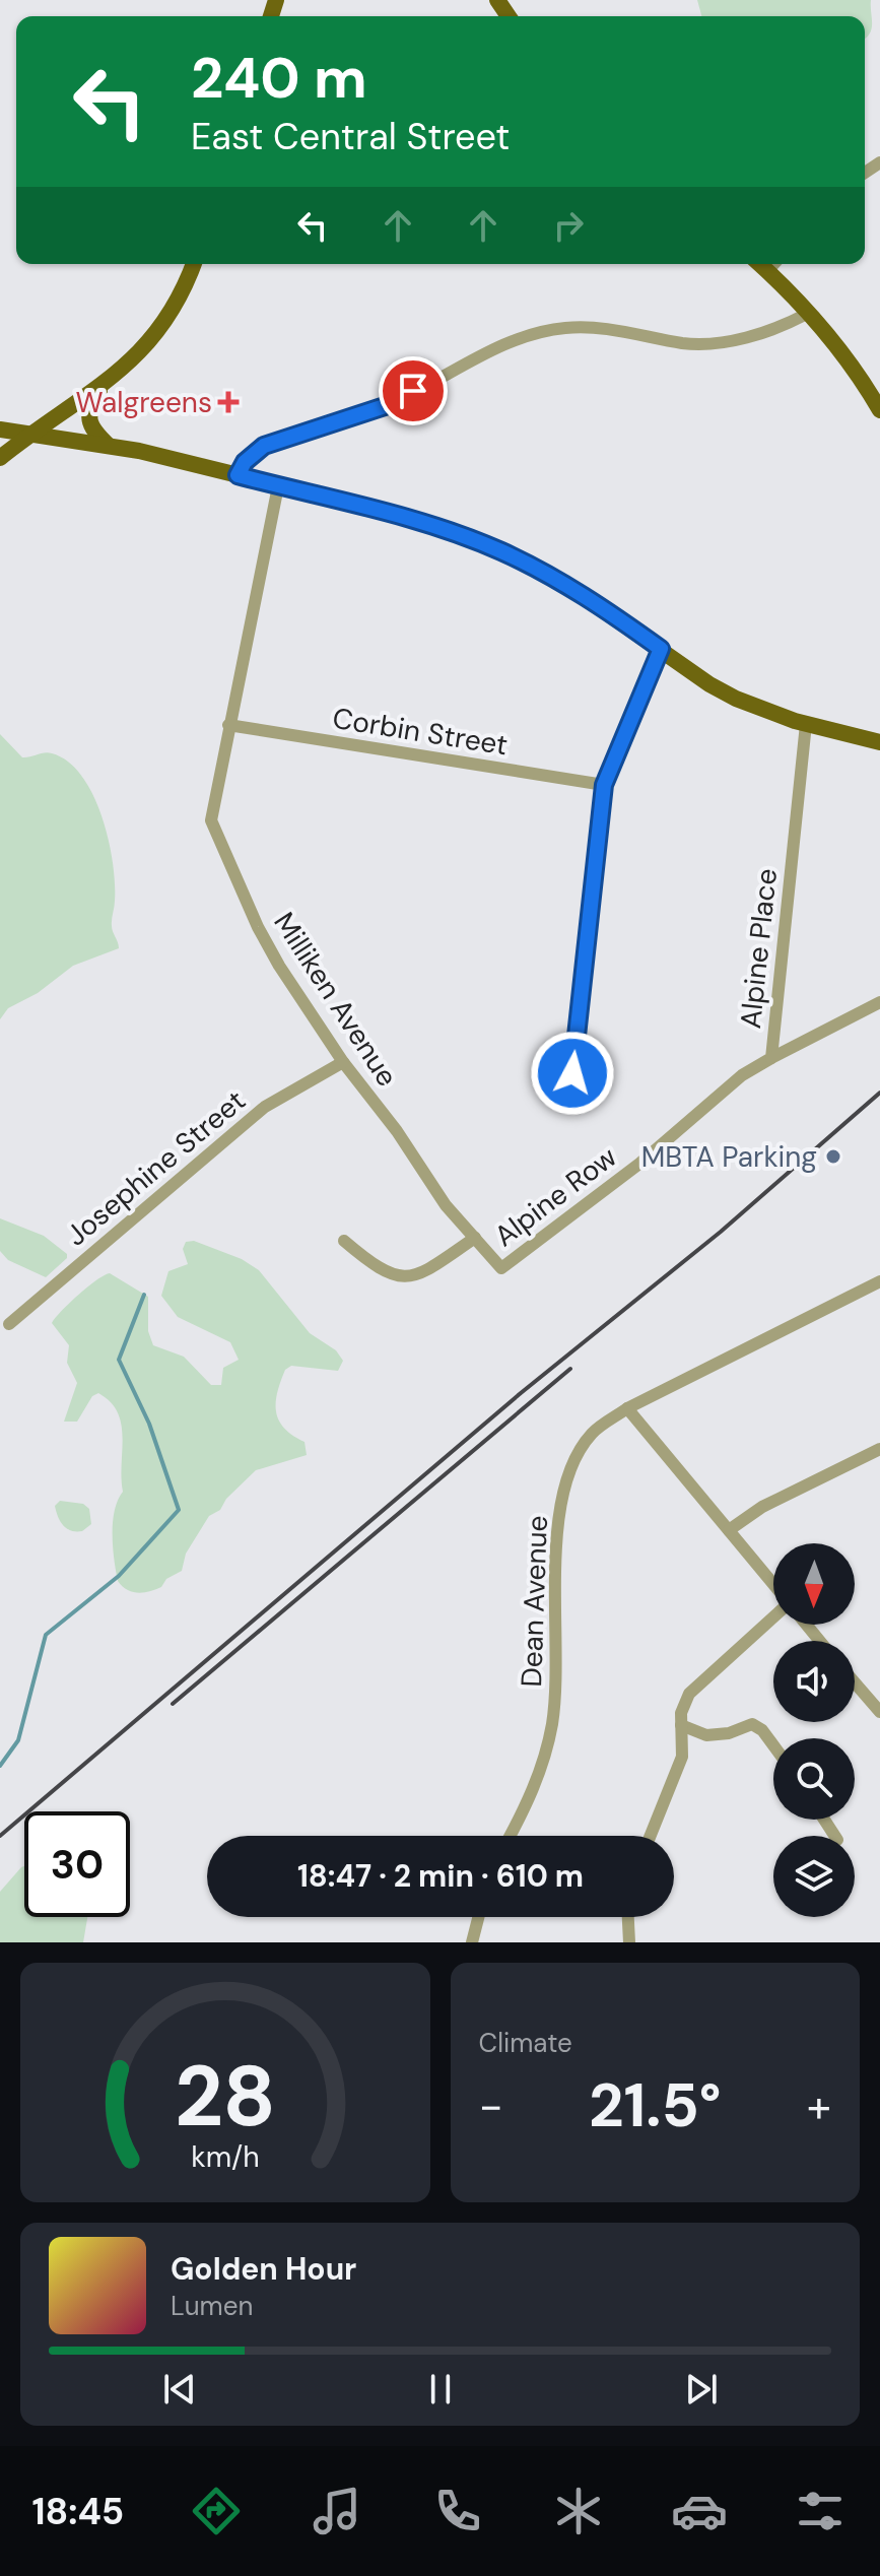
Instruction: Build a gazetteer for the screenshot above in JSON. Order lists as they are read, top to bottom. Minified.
{"streets":{"street":["Corbin Street","Alpine Place","Milliken Avenue","Josephine Street","Alpine Row","Dean Avenue"]},"crossings":[["Corbin Street","Milliken Avenue"],["Alpine Place","Alpine Row"],["Milliken Avenue","Josephine Street"],["Milliken Avenue","Alpine Row"]],"places":{"health":["Walgreens"],"other":["MBTA Parking"]},"north":"bottom","page":{"turn":["240 m","East Central Street"],"limit":"30","trip":"18:47 · 2 min · 610 m","tile":"Climate","heat":["−","21.5°","+"],"song":["Golden Hour","Lumen"],"tabs":"18:45","gauge":["28","km/h"]}}
